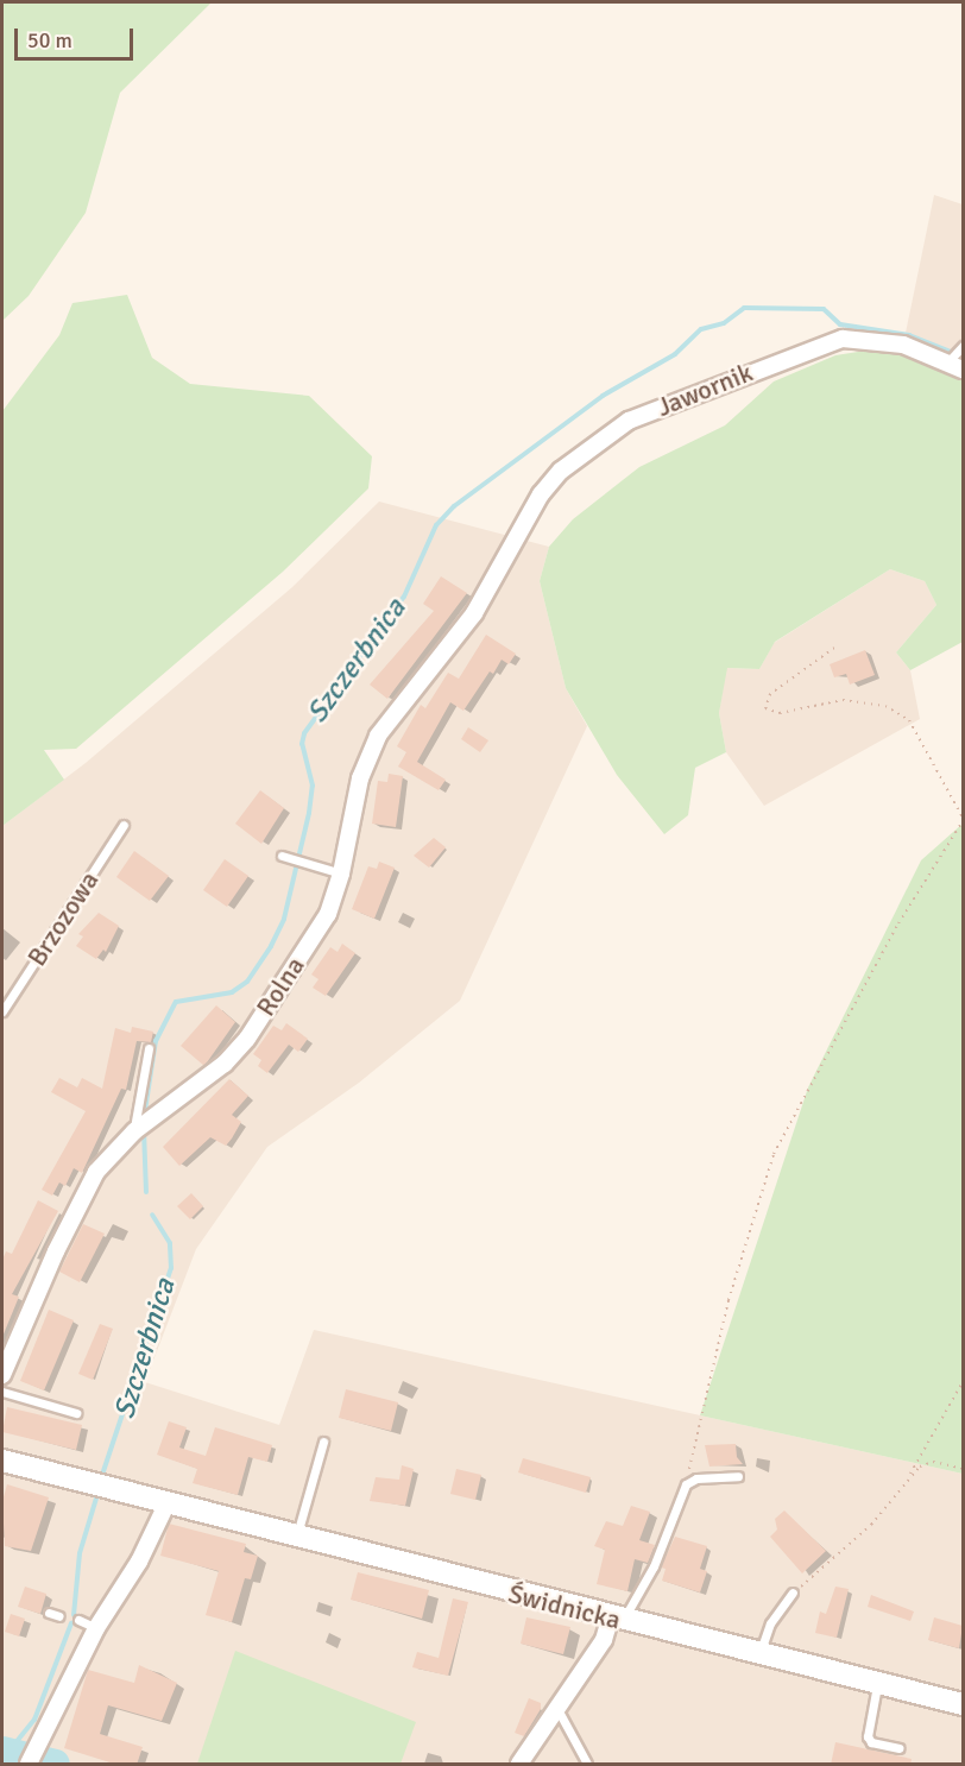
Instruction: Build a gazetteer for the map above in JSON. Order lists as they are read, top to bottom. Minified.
{"streets":{"street":["Jawornik","Rolna","Świdnicka"],"lane":["Brzozowa"]},"crossings":[["Jawornik","Rolna"]],"water":["Szczerbnica"],"scale_bar":"50 m"}
